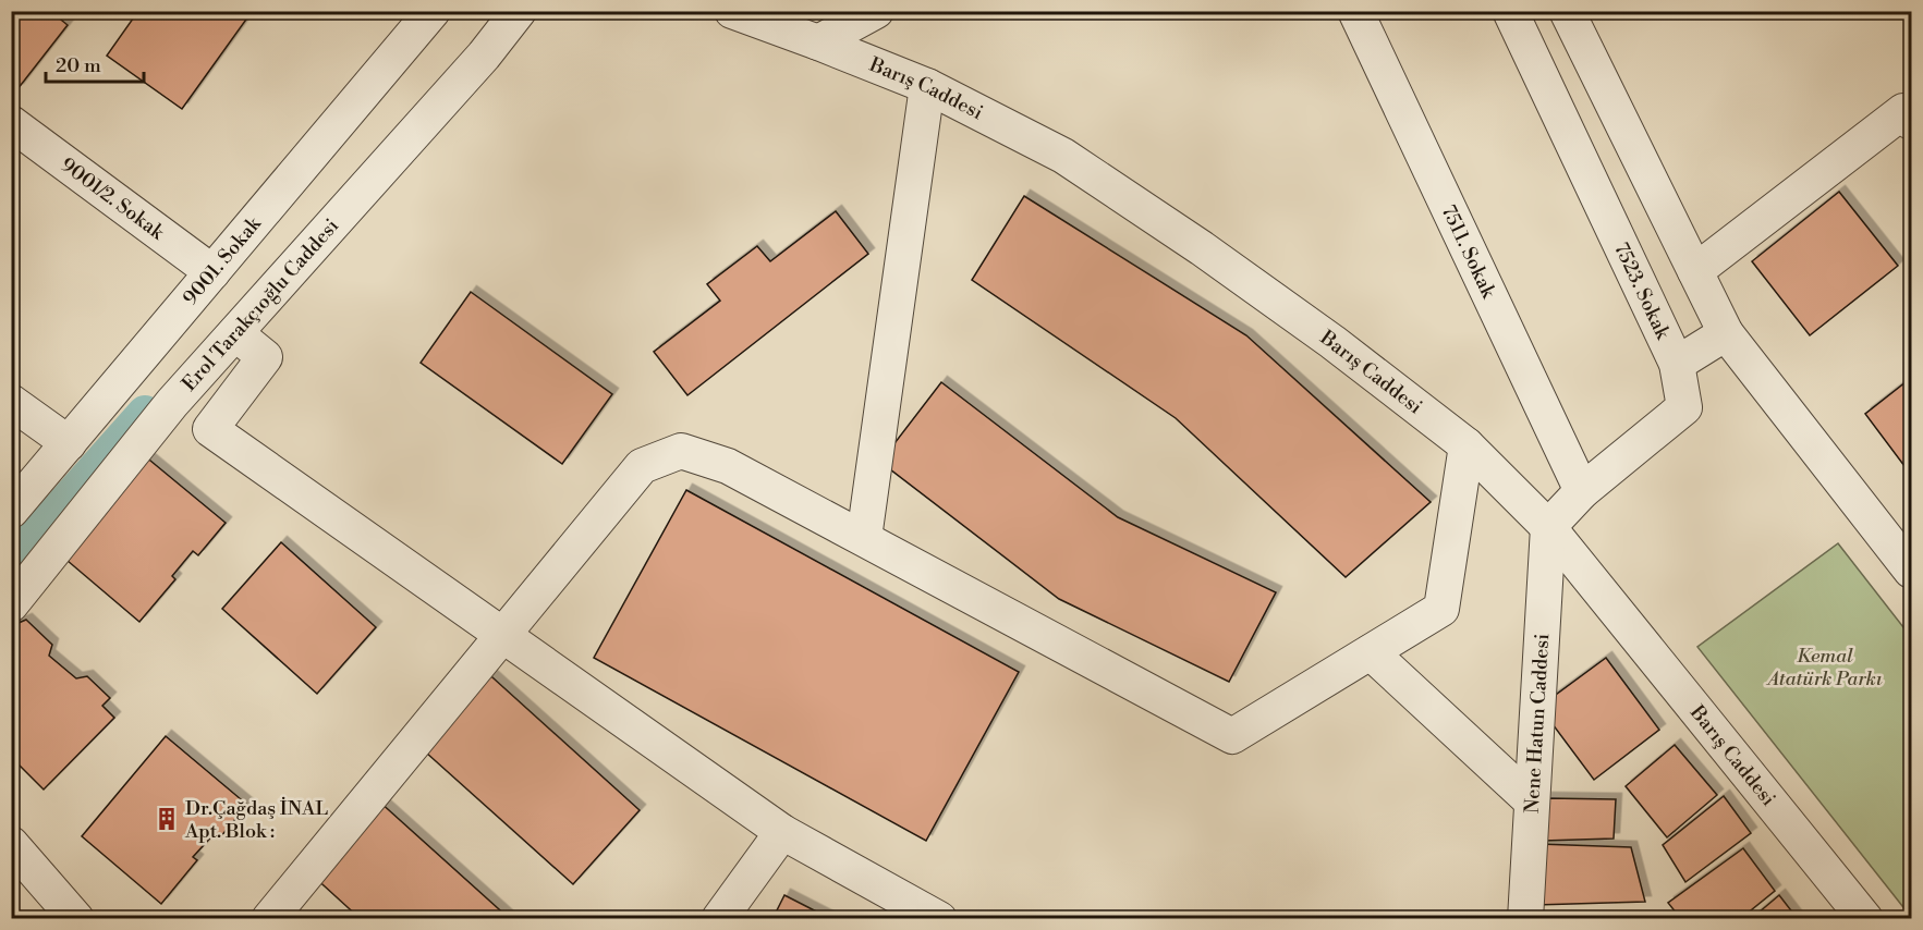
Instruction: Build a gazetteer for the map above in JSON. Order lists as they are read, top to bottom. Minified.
{"streets":{"street":["Barış Caddesi","9001/2. Sokak","7511. Sokak","9001. Sokak","7523. Sokak","Erol Tarakçıoğlu Caddesi","Nene Hatun Caddesi"]},"crossings":[["Barış Caddesi","7523. Sokak"],["Barış Caddesi","Nene Hatun Caddesi"],["9001/2. Sokak","9001. Sokak"],["7511. Sokak","7523. Sokak"],["7523. Sokak","Nene Hatun Caddesi"]],"parks":["Kemal Atatürk Parkı"],"places":{"building":["Dr.Çağdaş İNAL Apt. Blok :"]},"scale_bar":"20 m"}
